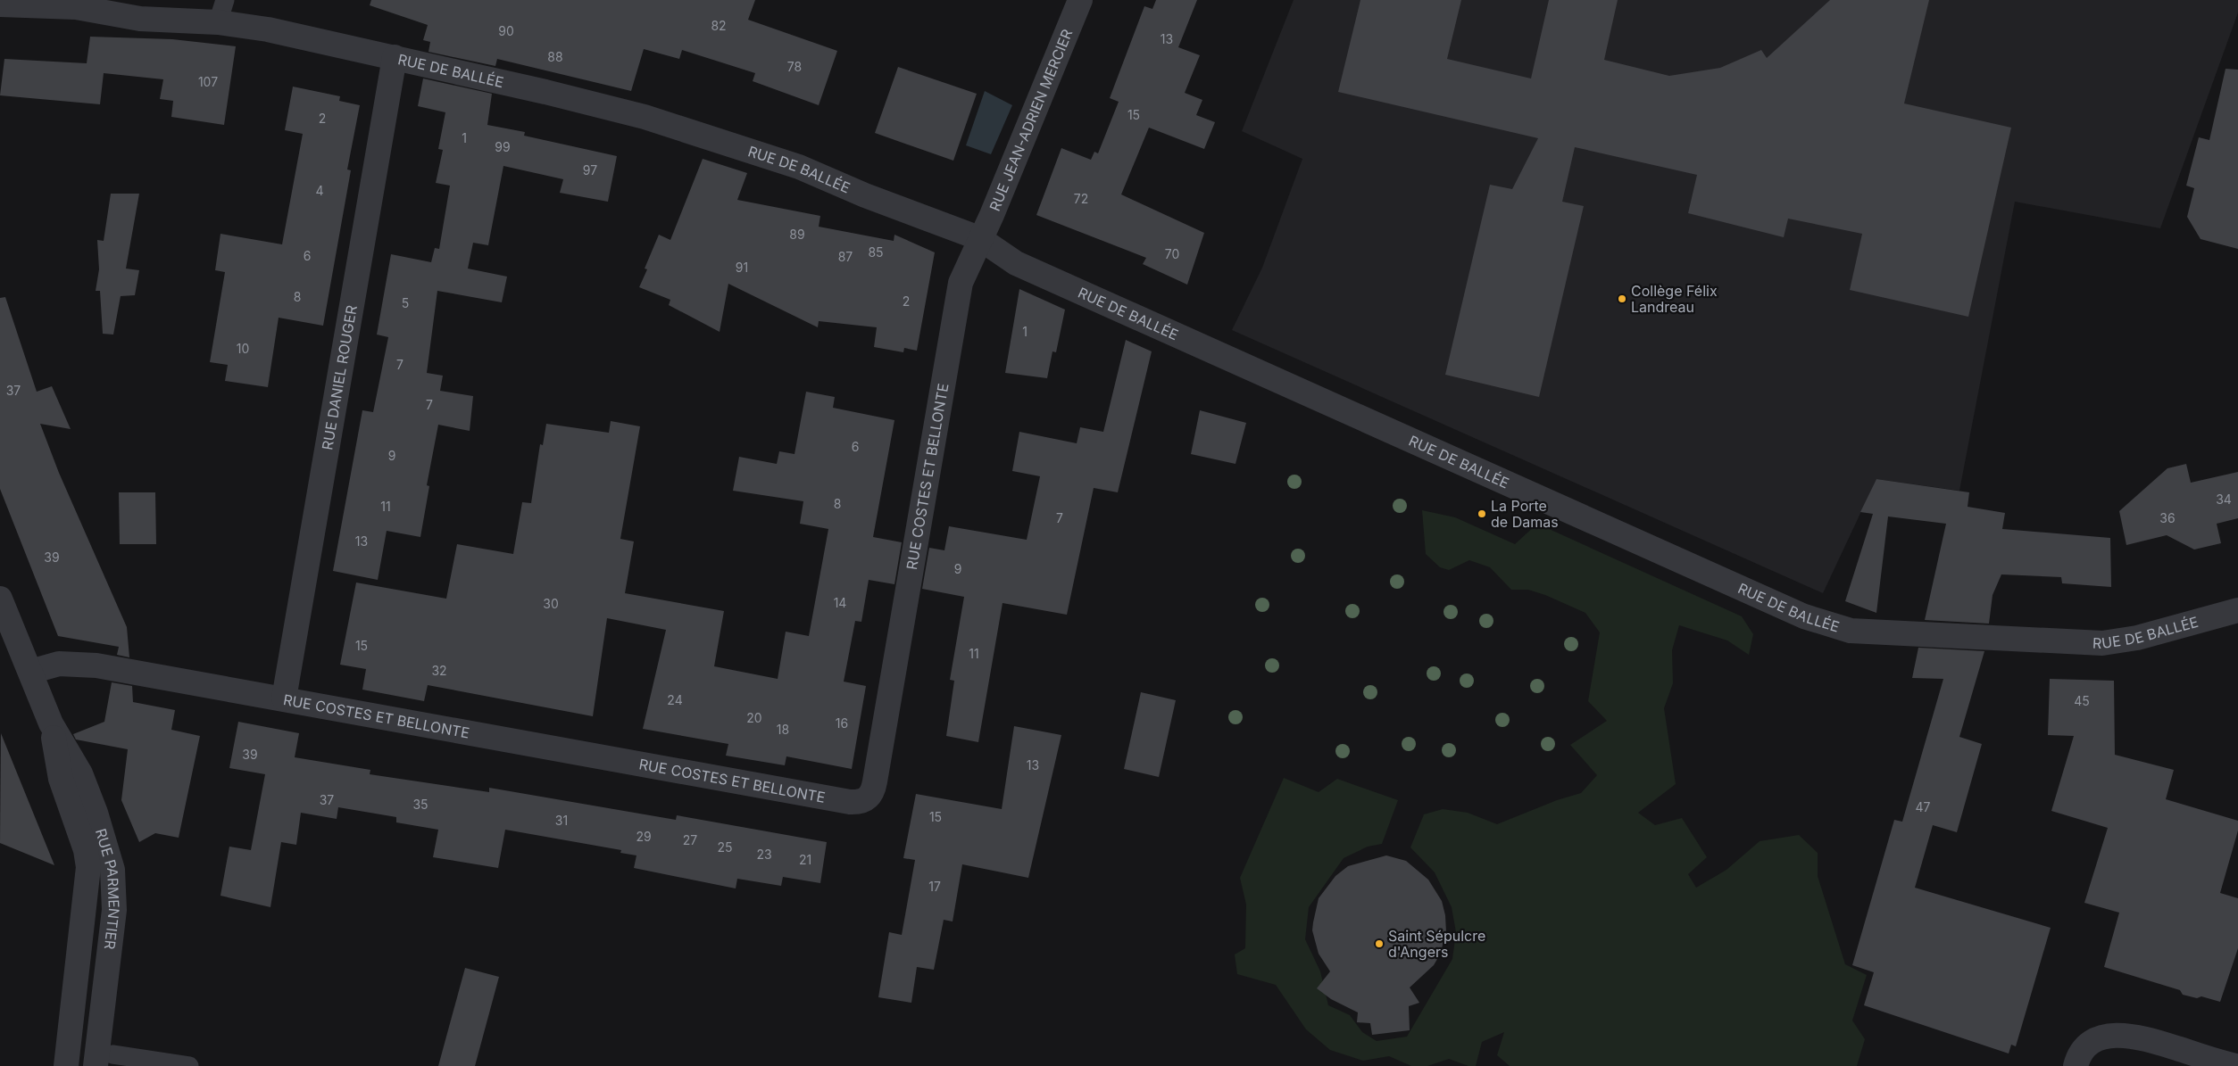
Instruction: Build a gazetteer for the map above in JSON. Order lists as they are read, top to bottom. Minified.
{"streets":{"street":["RUE DE BALLÉE","RUE JEAN-ADRIEN MERCIER","RUE DANIEL ROUGER","RUE COSTES ET BELLONTE","RUE PARMENTIER"]},"crossings":[["RUE DE BALLÉE","RUE JEAN-ADRIEN MERCIER"],["RUE DE BALLÉE","RUE DANIEL ROUGER"],["RUE DE BALLÉE","RUE COSTES ET BELLONTE"],["RUE JEAN-ADRIEN MERCIER","RUE COSTES ET BELLONTE"],["RUE DANIEL ROUGER","RUE COSTES ET BELLONTE"],["RUE COSTES ET BELLONTE","RUE PARMENTIER"]],"places":["Collège Félix Landreau","La Porte de Damas","Saint Sépulcre d'Angers"],"house_numbers":["82","90","13","88","78","107","15","2","1","99","97","4","72","89","85","70","6","87","91","8","2","5","1","10","7","37","7","6","9","34","8","11","7","36","13","39","9","14","30","15","11","32","24","45","20","16","18","39","13","37","35","47","15","31","29","27","25","23","21","17"]}
